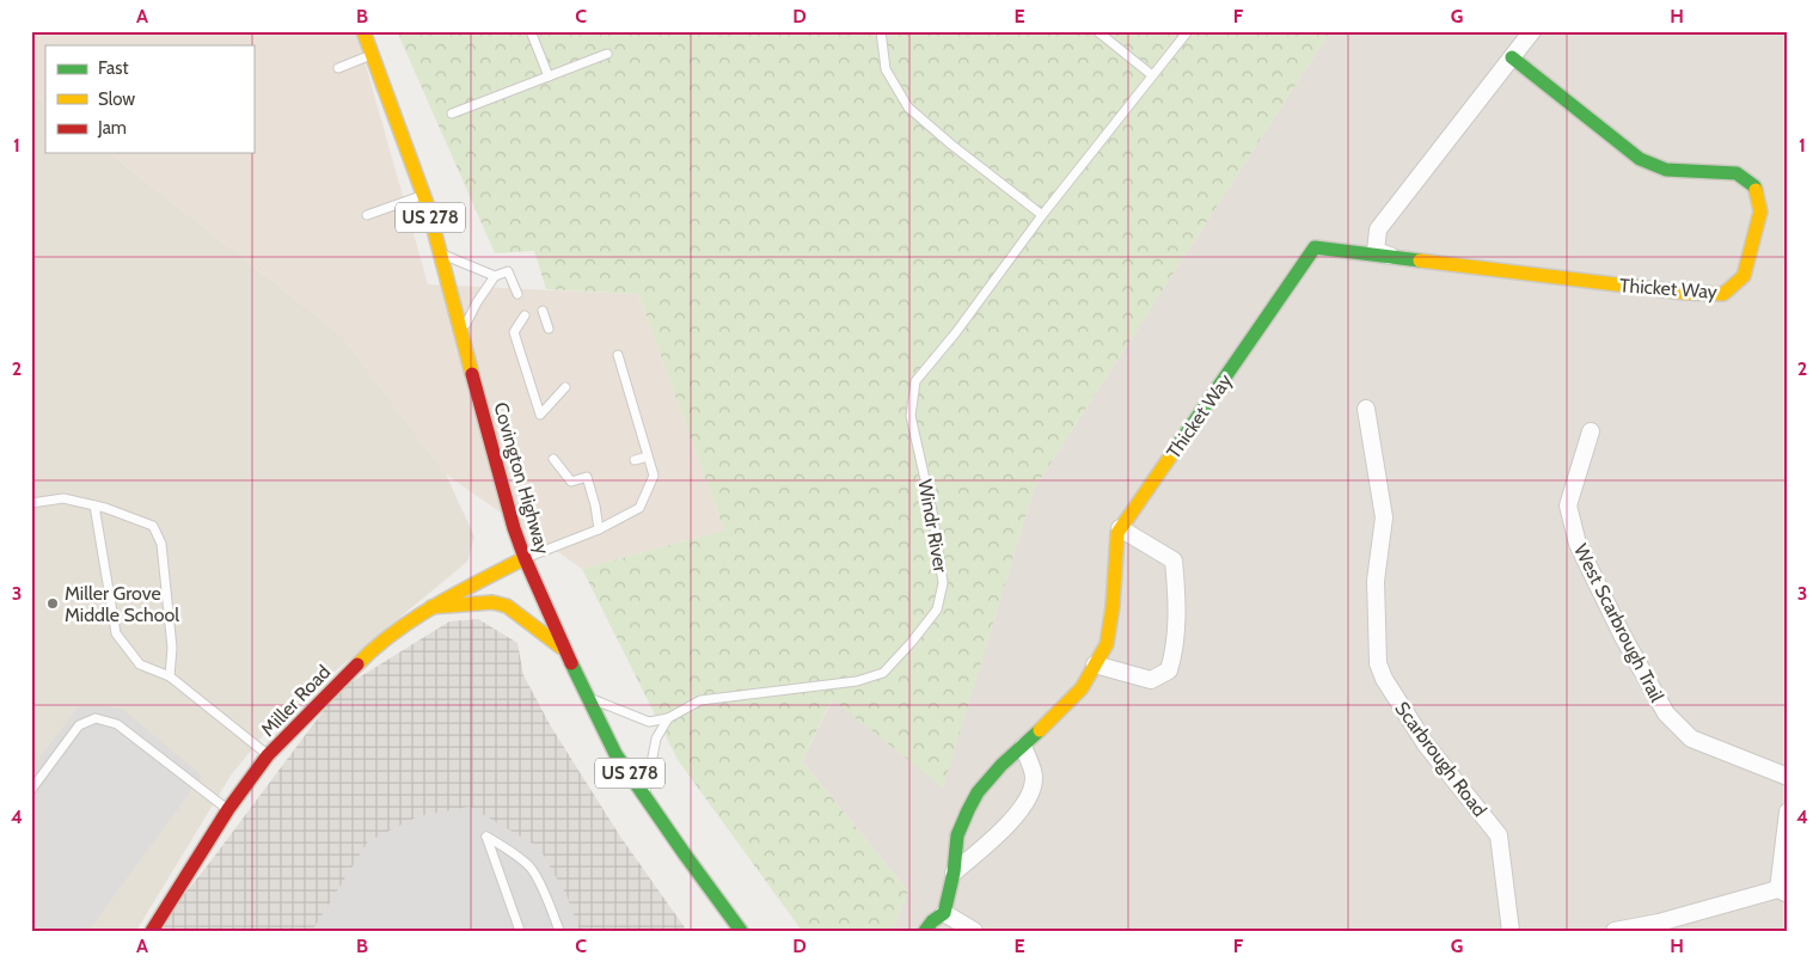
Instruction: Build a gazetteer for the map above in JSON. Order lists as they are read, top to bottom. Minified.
{"streets":{"street":["US 278","Thicket Way","Covington Highway","West Scarbrough Trail","Miller Road","Scarbrough Road"],"lane":["Windr River"]},"crossings":[["Covington Highway","Miller Road"]],"places":["Miller Grove Middle School"],"legend":["Fast","Slow","Jam"],"grid":{"columns":["A","B","C","D","E","F","G","H"],"rows":["1","2","3","4"]}}
